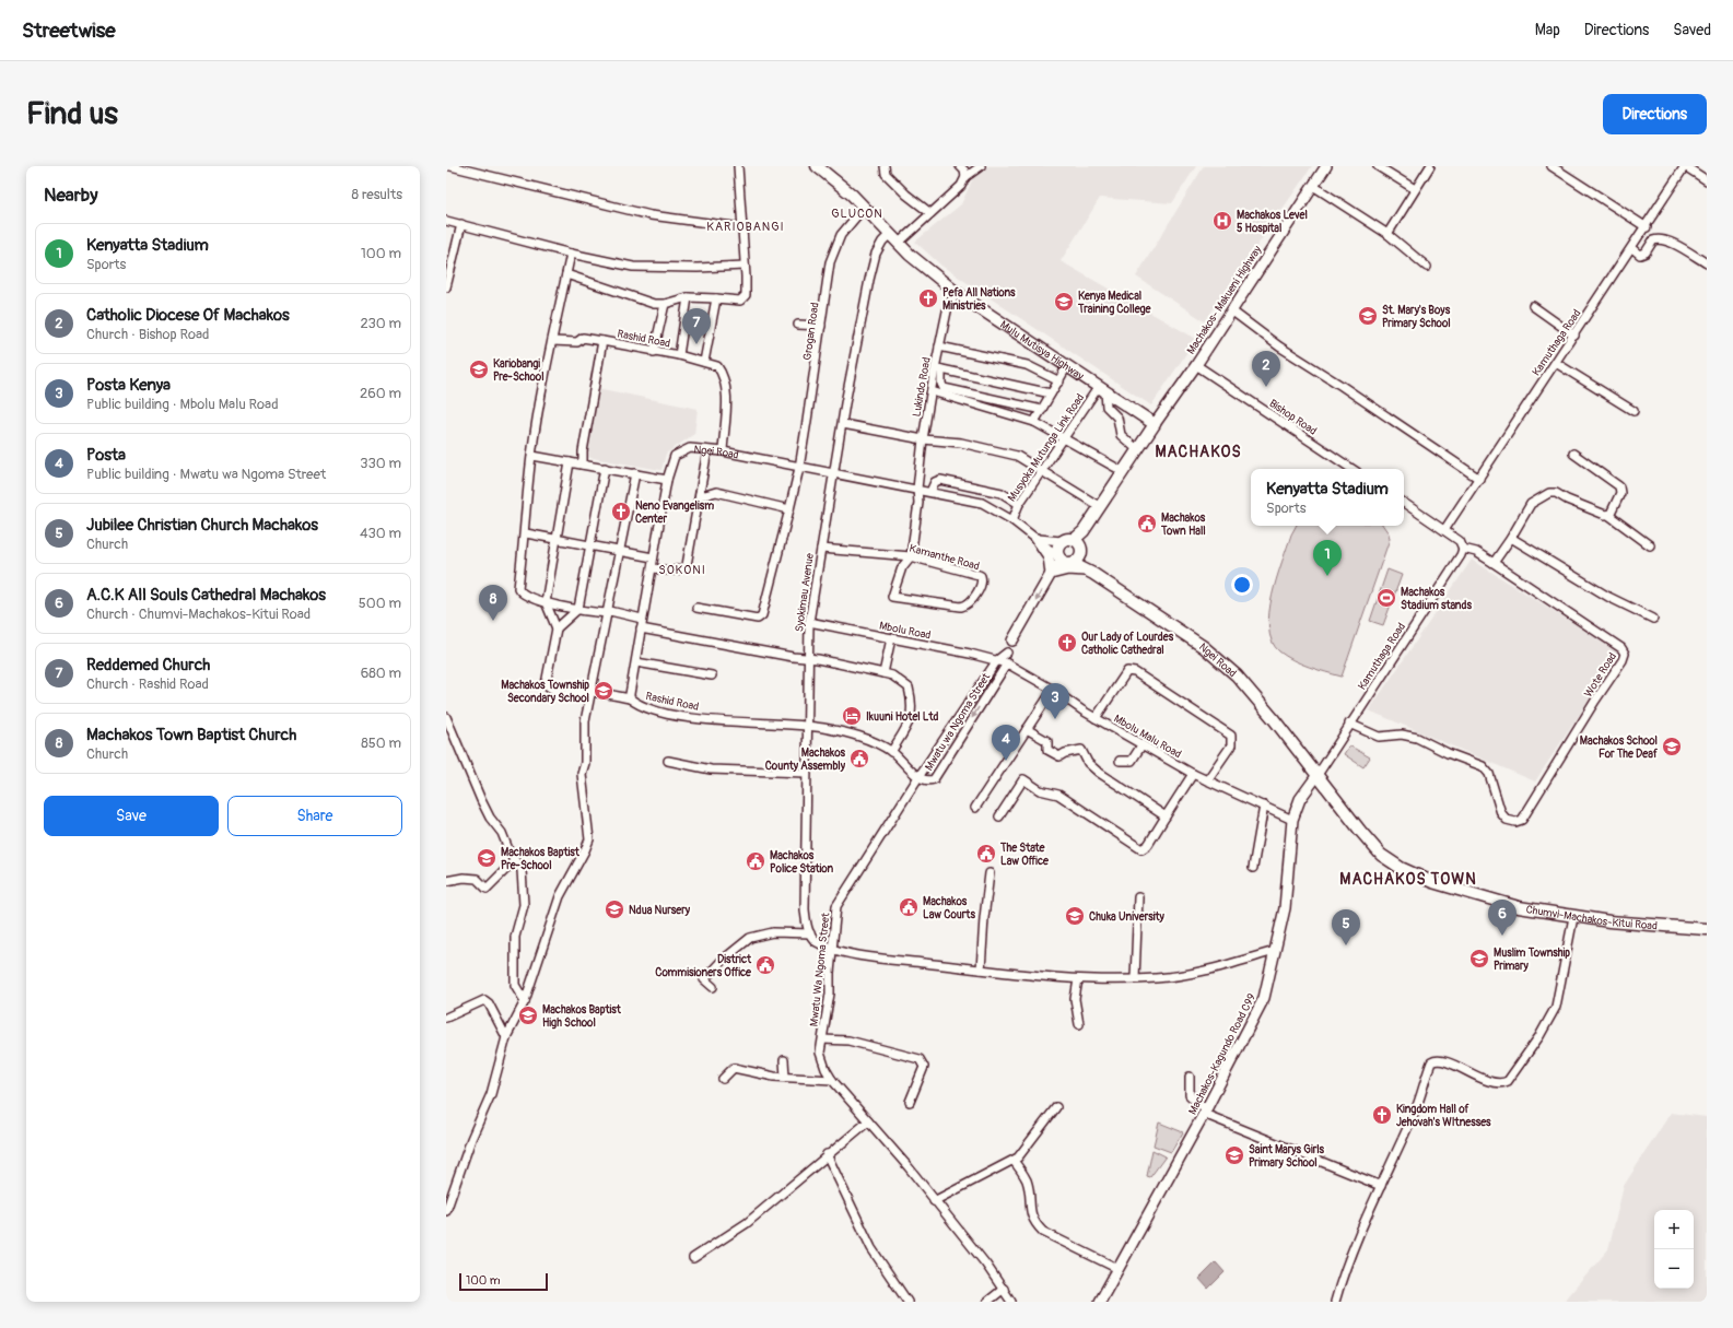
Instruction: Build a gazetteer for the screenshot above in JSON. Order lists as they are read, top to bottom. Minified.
{"streets":{"highway":["Mulu Mutisya Highway","Ngei Road","Chumvi-Machakos-Kitui Road"],"main road":["Machakos- Makueni Highway","Machakos-Kagundo Road C99"],"street":["Grogan Road","Rashid Road","Kamuthaga Road","Lukindo Road","Bishop Road","Musyoka Mutunga Link Road","Kamanthe Road","Syokimau Avenue","Mbolu Road","Wote Road","Mwatu wa Ngoma Street","Mbolu Malu Road","Mwatu Wa Ngoma Street"]},"crossings":[["Machakos- Makueni Highway","Mulu Mutisya Highway"],["Machakos- Makueni Highway","Bishop Road"],["Grogan Road","Mulu Mutisya Highway"],["Grogan Road","Ngei Road"],["Rashid Road","Ngei Road"],["Rashid Road","Syokimau Avenue"],["Rashid Road","Mwatu wa Ngoma Street"],["Rashid Road","Mwatu Wa Ngoma Street"],["Kamuthaga Road","Ngei Road"],["Kamuthaga Road","Wote Road"],["Kamuthaga Road","Chumvi-Machakos-Kitui Road"],["Kamuthaga Road","Machakos-Kagundo Road C99"],["Mulu Mutisya Highway","Lukindo Road"],["Mulu Mutisya Highway","Musyoka Mutunga Link Road"],["Mulu Mutisya Highway","Syokimau Avenue"],["Lukindo Road","Ngei Road"],["Musyoka Mutunga Link Road","Ngei Road"],["Ngei Road","Syokimau Avenue"],["Ngei Road","Chumvi-Machakos-Kitui Road"],["Ngei Road","Machakos-Kagundo Road C99"],["Kamanthe Road","Syokimau Avenue"],["Syokimau Avenue","Mbolu Road"],["Mbolu Road","Mbolu Malu Road"],["Mbolu Road","Mwatu Wa Ngoma Street"],["Mwatu wa Ngoma Street","Mbolu Malu Road"],["Mwatu wa Ngoma Street","Mwatu Wa Ngoma Street"],["Mbolu Malu Road","Mwatu Wa Ngoma Street"],["Mbolu Malu Road","Machakos-Kagundo Road C99"],["Chumvi-Machakos-Kitui Road","Machakos-Kagundo Road C99"]],"districts":["GLUCON","KARIOBANGI","MACHAKOS","SOKONI","MACHAKOS TOWN"],"places":{"hospital":["Machakos Level 5 Hospital"],"church":["Pefa All Nations Ministries","Neno Evangelism Center","Our Lady of Lourdes Catholic Cathedral","Kingdom Hall of Jehovah's WItnesses"],"school or university":["Kenya Medical Training College","St. Mary's Boys Primary School","Kariobangi Pre-School","Machakos Township Secondary School","Machakos School For The Deaf","Machakos Baptist Pre-School","Ndua Nursery","Chuka University","Muslim Township Primary","Machakos Baptist High School","Saint Marys Girls Primary School"],"public building":["Machakos Town Hall","Machakos County Assembly","The State Law Office","Machakos Police Station","Machakos Law Courts","District Commisioners Office"],"sports":["Machakos Stadium stands"],"hotel":["Ikuuni Hotel Ltd"]},"scale_bar":"100 m","page":{"header":"Streetwise","nav":["Map","Directions","Saved"],"buttons":["Directions",["Save","Share"]],"title":"Find us","heading":["Nearby","8 results"],"list":[{"mark":"1","name":"Kenyatta Stadium","note":"Sports","value":"100 m"},{"mark":"2","name":"Catholic Diocese Of Machakos","note":"Church · Bishop Road","value":"230 m"},{"mark":"3","name":"Posta Kenya","note":"Public building · Mbolu Malu Road","value":"260 m"},{"mark":"4","name":"Posta","note":"Public building · Mwatu wa Ngoma Street","value":"330 m"},{"mark":"5","name":"Jubilee Christian Church Machakos","note":"Church","value":"430 m"},{"mark":"6","name":"A.C.K All Souls Cathedral Machakos","note":"Church · Chumvi-Machakos-Kitui Road","value":"500 m"},{"mark":"7","name":"Reddemed Church","note":"Church · Rashid Road","value":"680 m"},{"mark":"8","name":"Machakos Town Baptist Church","note":"Church","value":"850 m"}],"pins":["7","2","1","8","3","4","6","5"],"popup":["Kenyatta Stadium","Sports"],"map_buttons":["+","−"],"scale":"100 m"}}
